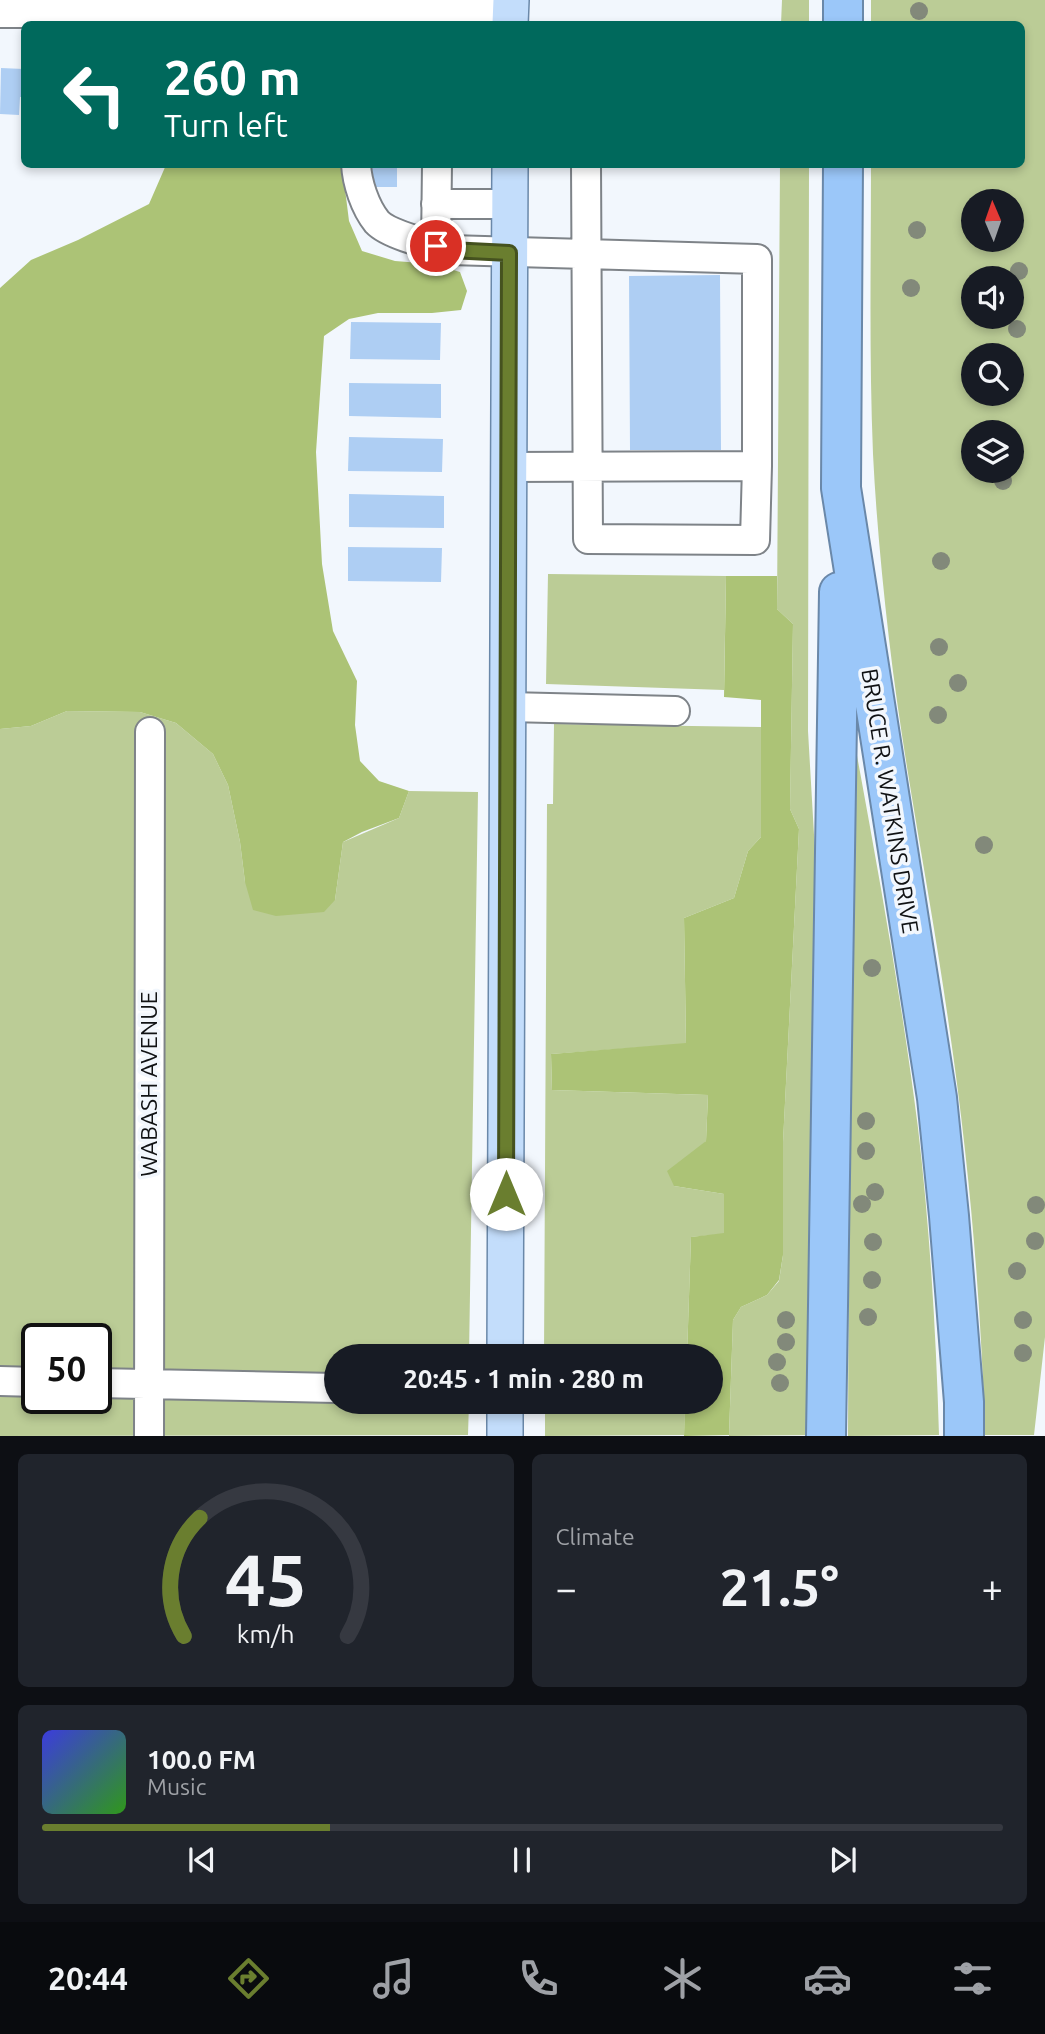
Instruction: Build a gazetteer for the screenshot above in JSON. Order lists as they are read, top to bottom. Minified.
{"streets":{"highway":["BRUCE R. WATKINS DRIVE"],"street":["WABASH AVENUE"]},"north":"top","page":{"turn":["260 m","Turn left"],"limit":"50","trip":"20:45 · 1 min · 280 m","tile":"Climate","heat":["−","21.5°","+"],"song":["100.0 FM","Music"],"tabs":"20:44","gauge":["45","km/h"]}}
